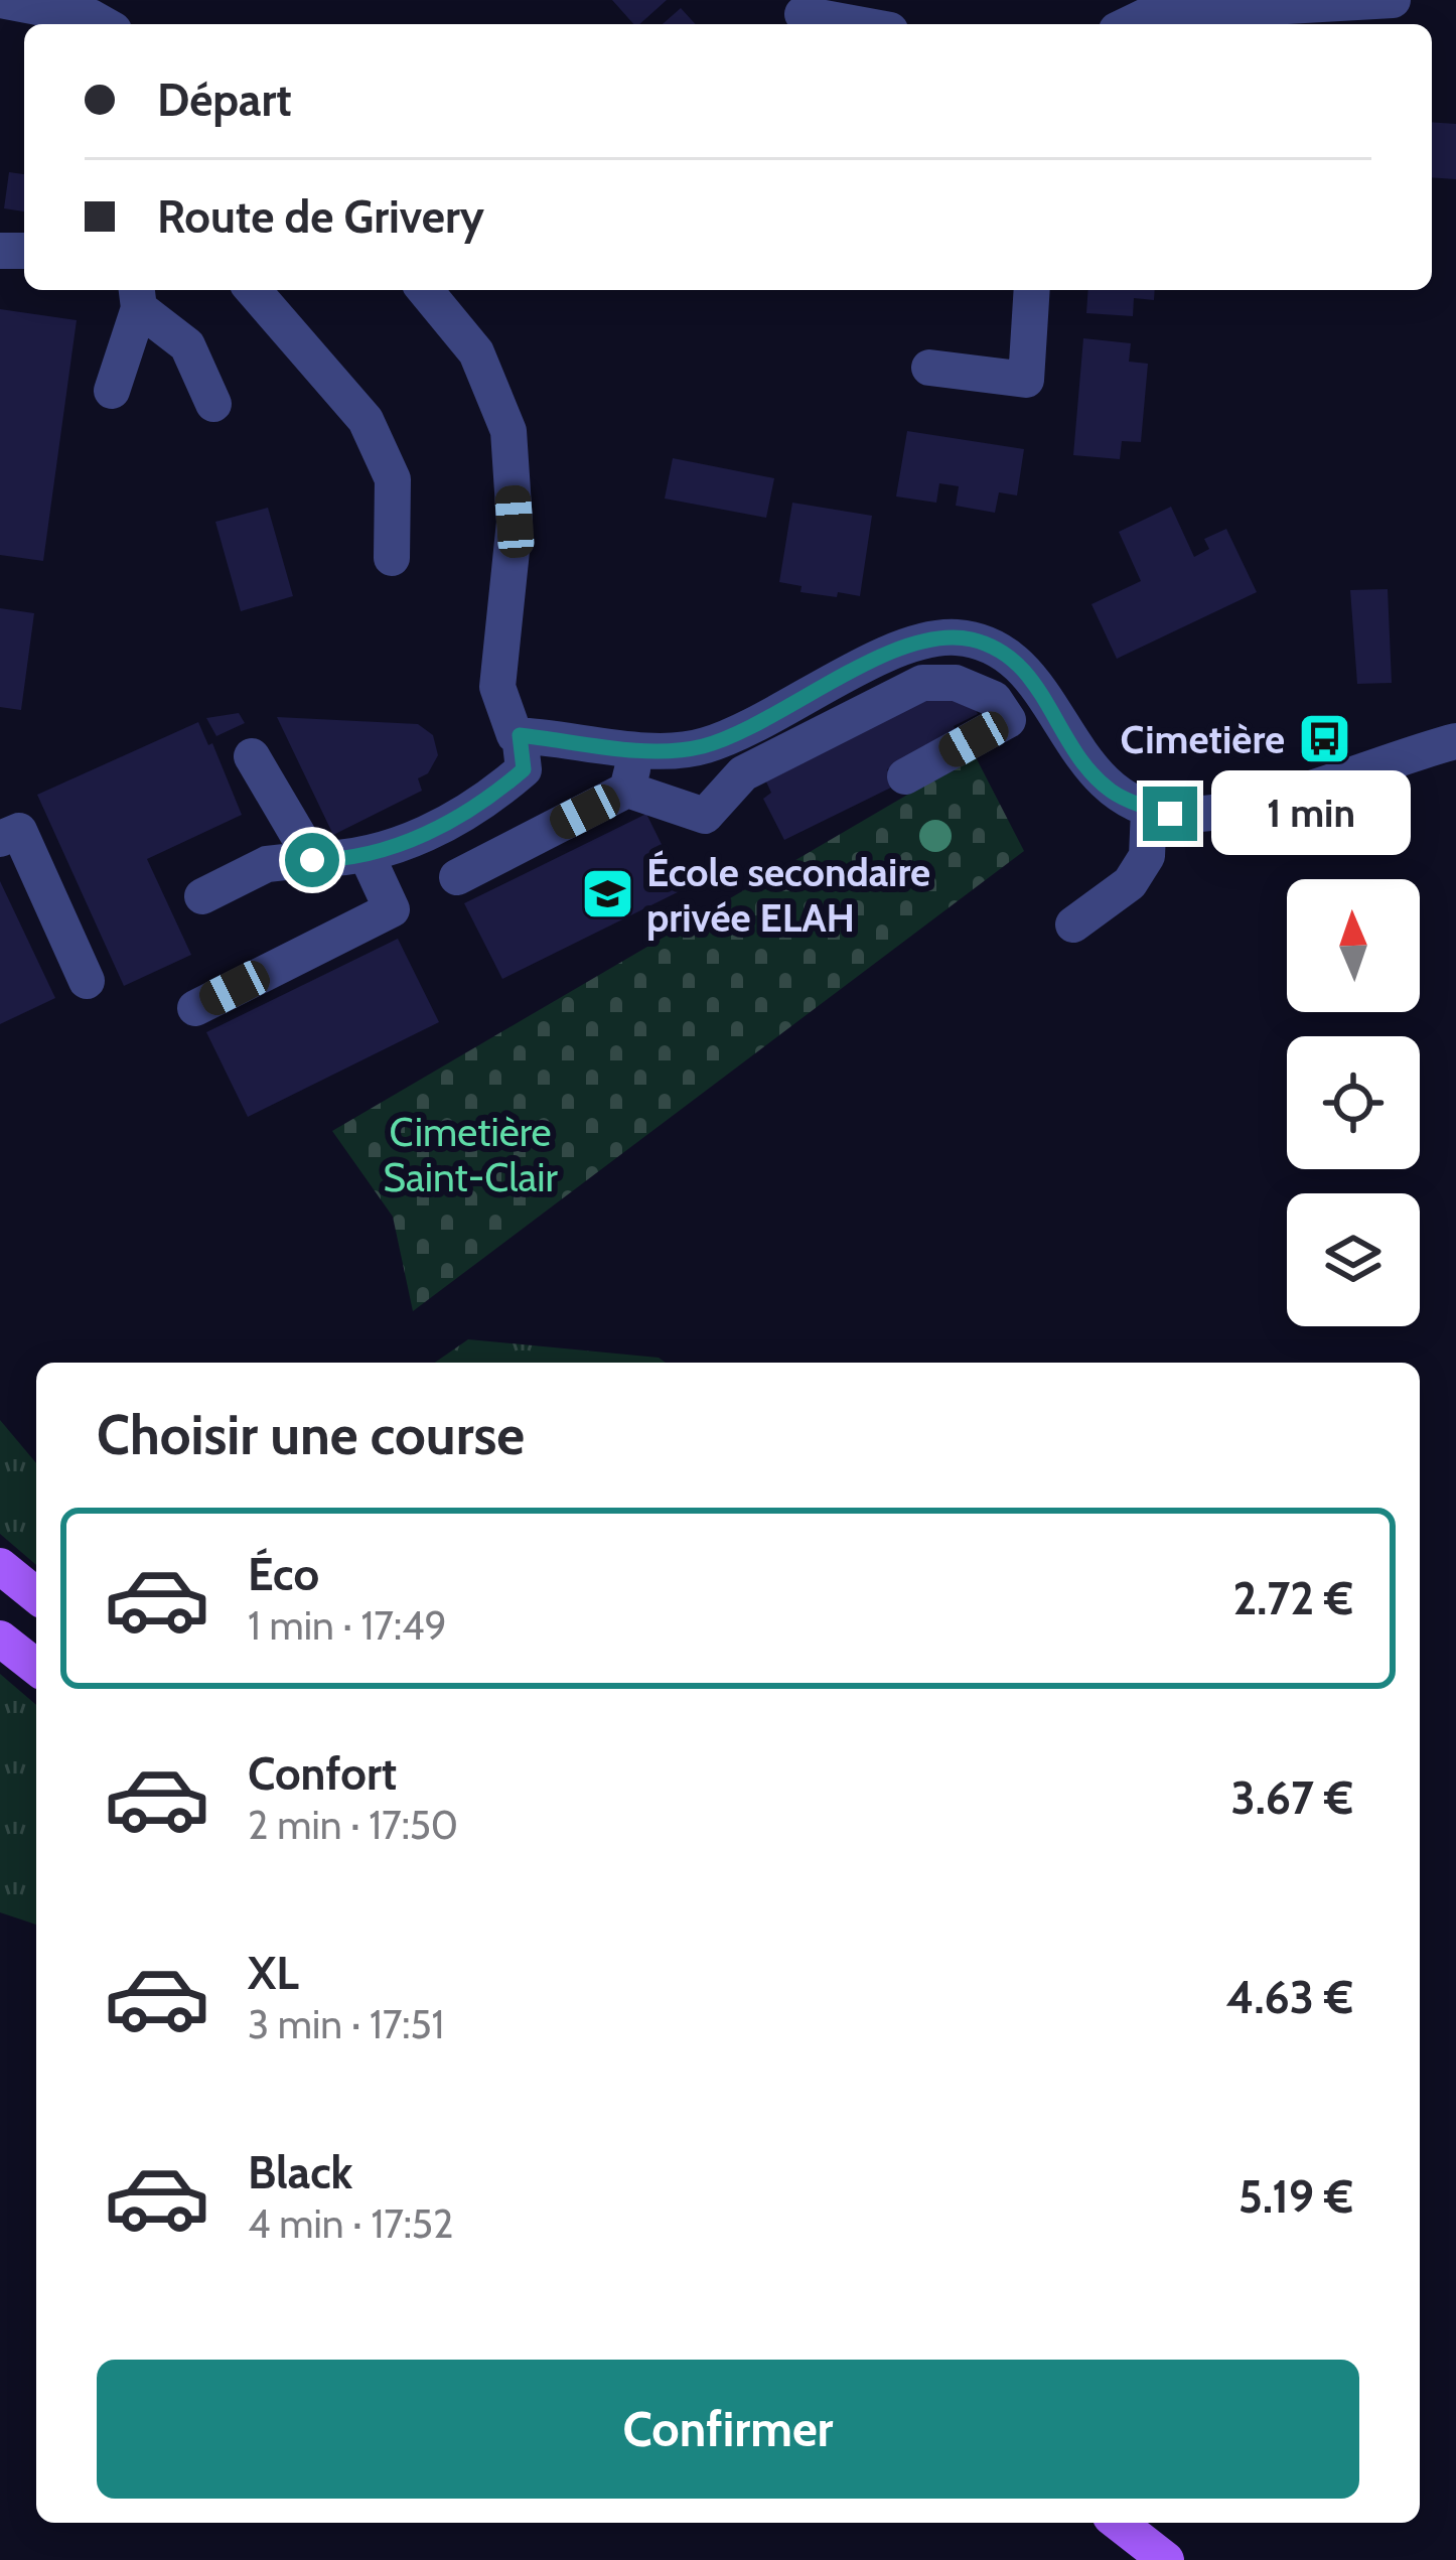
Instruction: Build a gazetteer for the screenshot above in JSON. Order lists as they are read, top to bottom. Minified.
{"parks":["Cimetière Saint-Clair"],"places":{"bus stop":["Cimetière"],"school or university":["École secondaire privée ELAH"]},"north":"top","page":{"banner":["Départ","Route de Grivery"],"bubble":"1 min","heading":"Choisir une course","list":[{"name":"Éco","note":"1 min · 17:49","value":"2.72 €"},{"name":"Confort","note":"2 min · 17:50","value":"3.67 €"},{"name":"XL","note":"3 min · 17:51","value":"4.63 €"},{"name":"Black","note":"4 min · 17:52","value":"5.19 €"}],"buttons":"Confirmer"}}
